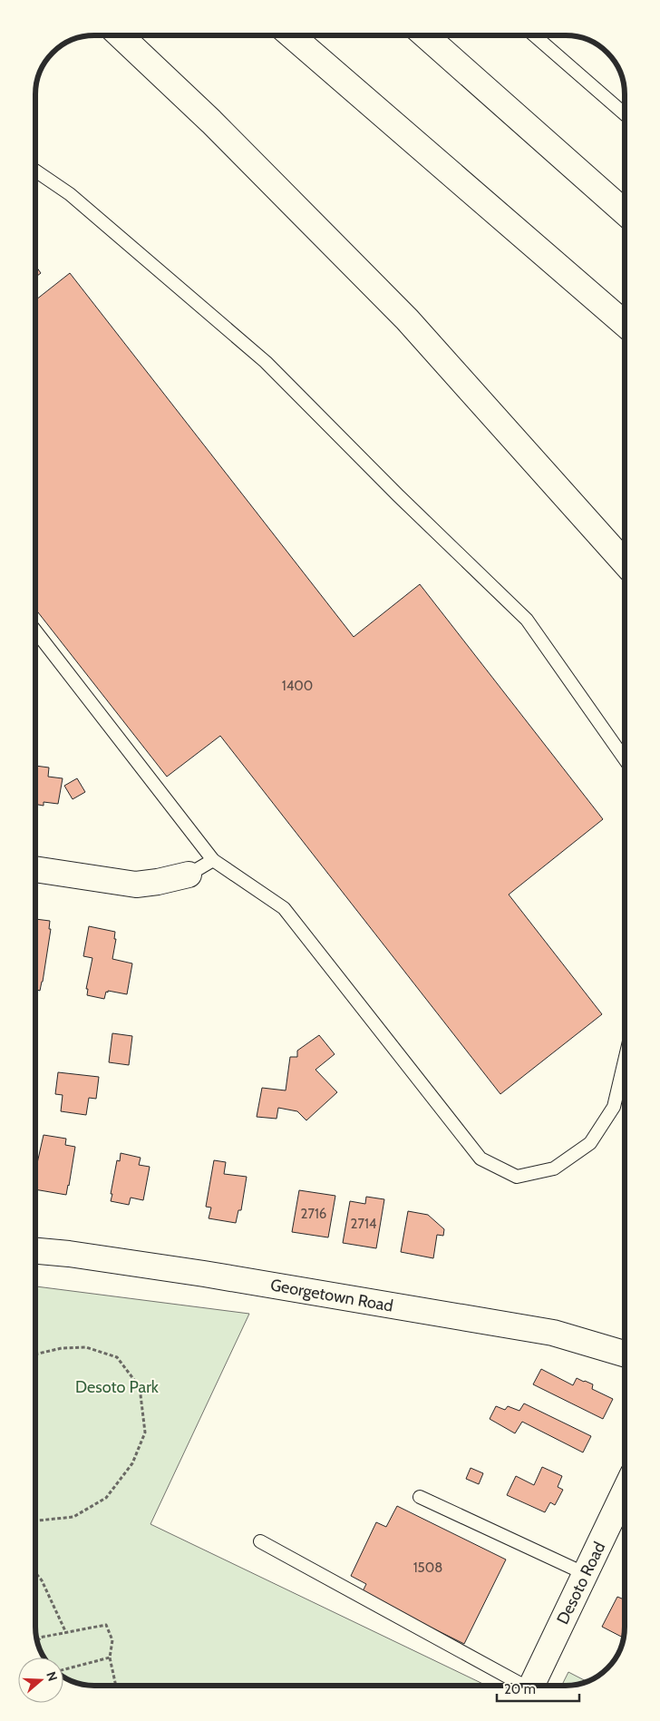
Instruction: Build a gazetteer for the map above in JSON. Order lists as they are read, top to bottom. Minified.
{"streets":{"main road":["Georgetown Road","Desoto Road"]},"parks":["Desoto Park"],"house_numbers":["1400","2716","2714","1508"],"scale_bar":"20 m","north":"right"}
